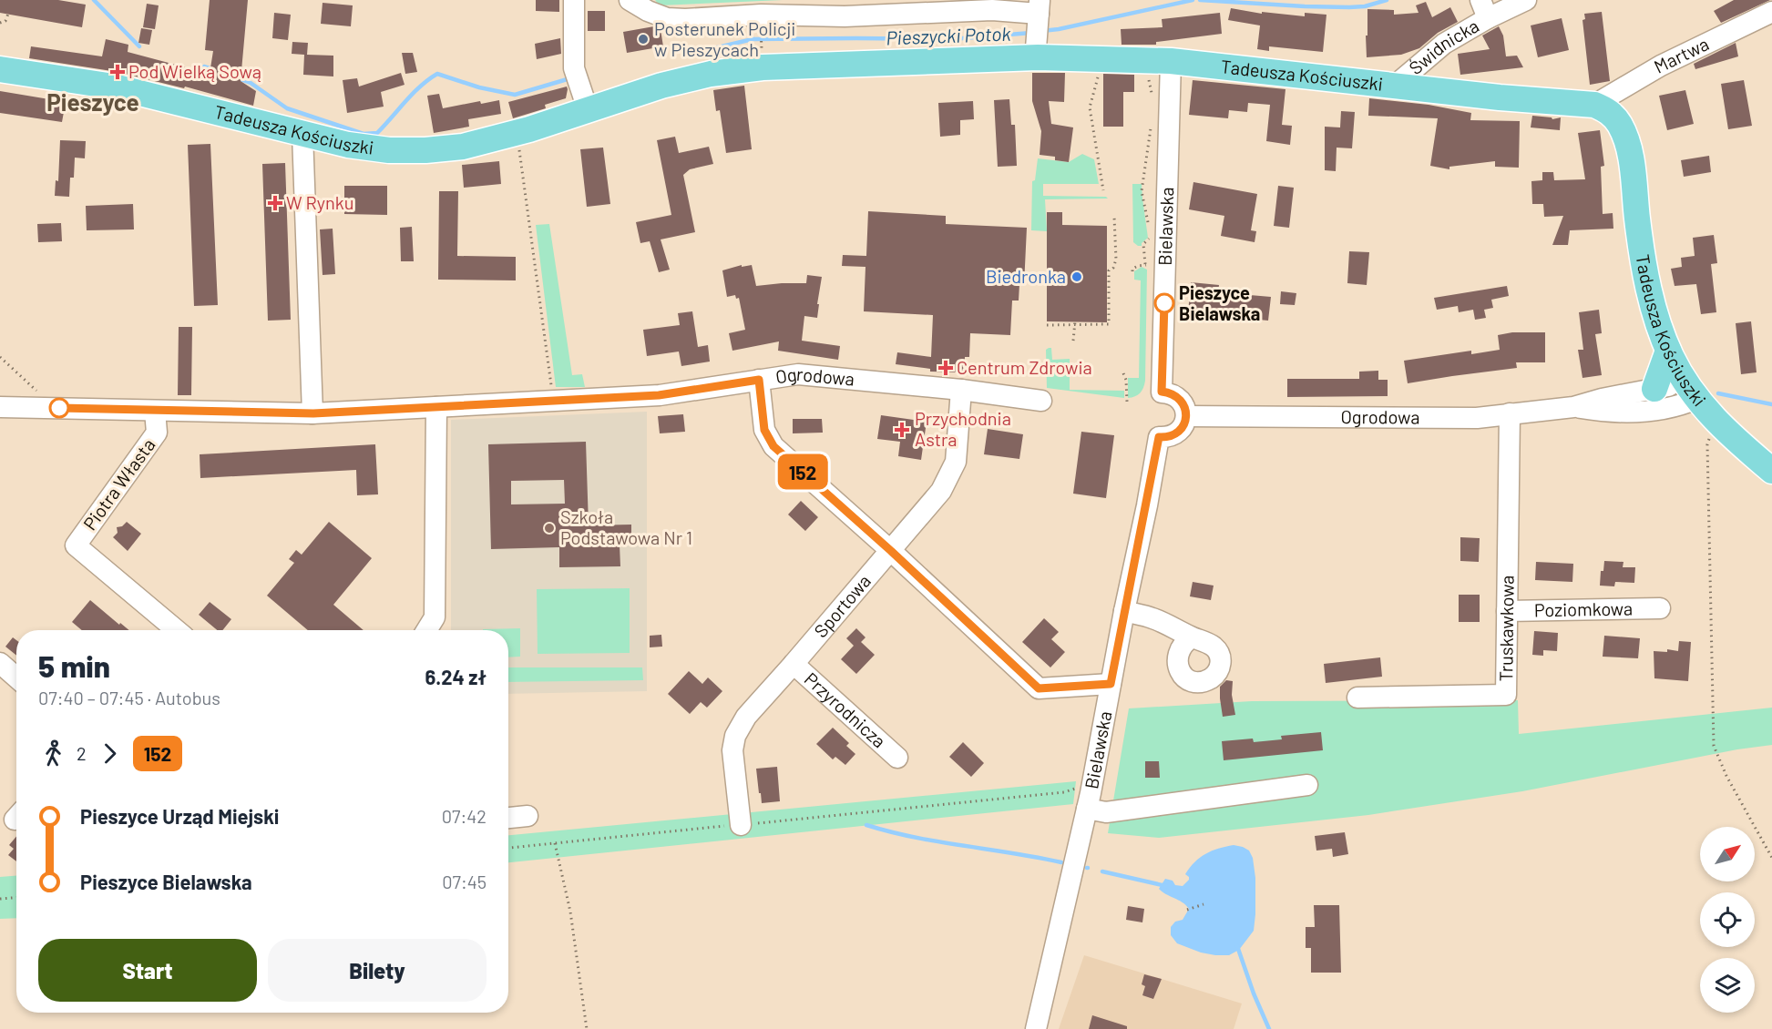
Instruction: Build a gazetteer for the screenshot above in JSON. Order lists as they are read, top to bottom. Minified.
{"streets":{"main road":["Tadeusza Kościuszki"],"street":["Świdnicka","Martwa","Bielawska","Ogrodowa","Piotra Własta","Sportowa","Poziomkowa","Truskawkowa","Przyrodnicza"]},"crossings":[["Świdnicka","Tadeusza Kościuszki"],["Martwa","Tadeusza Kościuszki"],["Tadeusza Kościuszki","Bielawska"],["Tadeusza Kościuszki","Ogrodowa"],["Bielawska","Ogrodowa"],["Ogrodowa","Piotra Własta"],["Ogrodowa","Sportowa"],["Ogrodowa","Truskawkowa"],["Sportowa","Przyrodnicza"],["Poziomkowa","Truskawkowa"]],"districts":["Pieszyce"],"water":["Pieszycki Potok"],"places":{"other":["Posterunek Policji w Pieszycach","Biedronka","Pieszyce Bielawska","Szkoła Podstawowa Nr 1"],"health":["Pod Wielką Sową","W Rynku","Centrum Zdrowia","Przychodnia Astra"]},"lines":["bus line 152"],"north":"top right","page":{"on_map":"152","heading":["5 min","07:40 – 07:45 · Autobus","6.24 zł"],"legs":["2","152"],"list":[{"name":"Pieszyce Urząd Miejski","value":"07:42"},{"name":"Pieszyce Bielawska","value":"07:45"}],"buttons":["Start","Bilety"]}}
